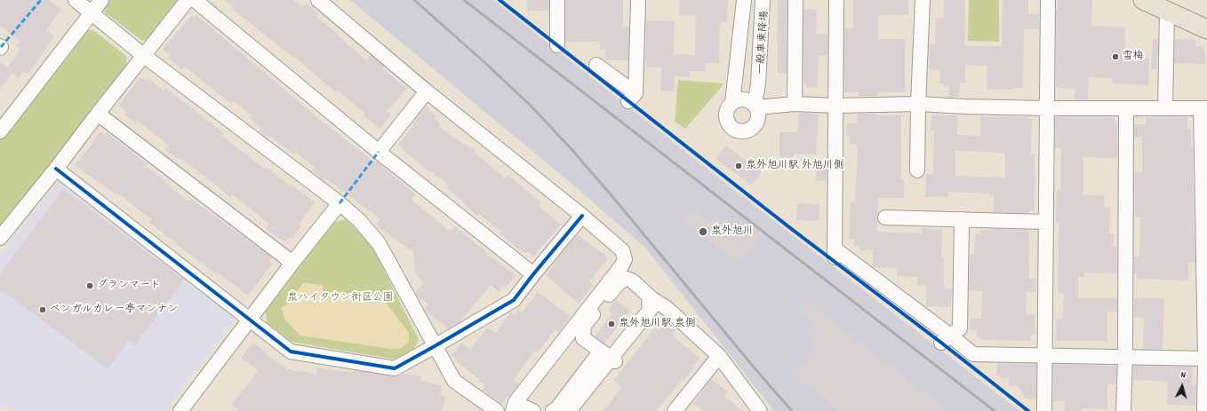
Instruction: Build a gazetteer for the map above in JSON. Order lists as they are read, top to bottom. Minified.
{"streets":{"street":["一般車乗降場"]},"parks":["泉ハイタウン街区公園"],"places":["雪梅","泉外旭川駅 外旭川側","泉外旭川","グランマート","ベンガルカレー亭マンナン","泉外旭川駅 泉側"],"north":"top"}
